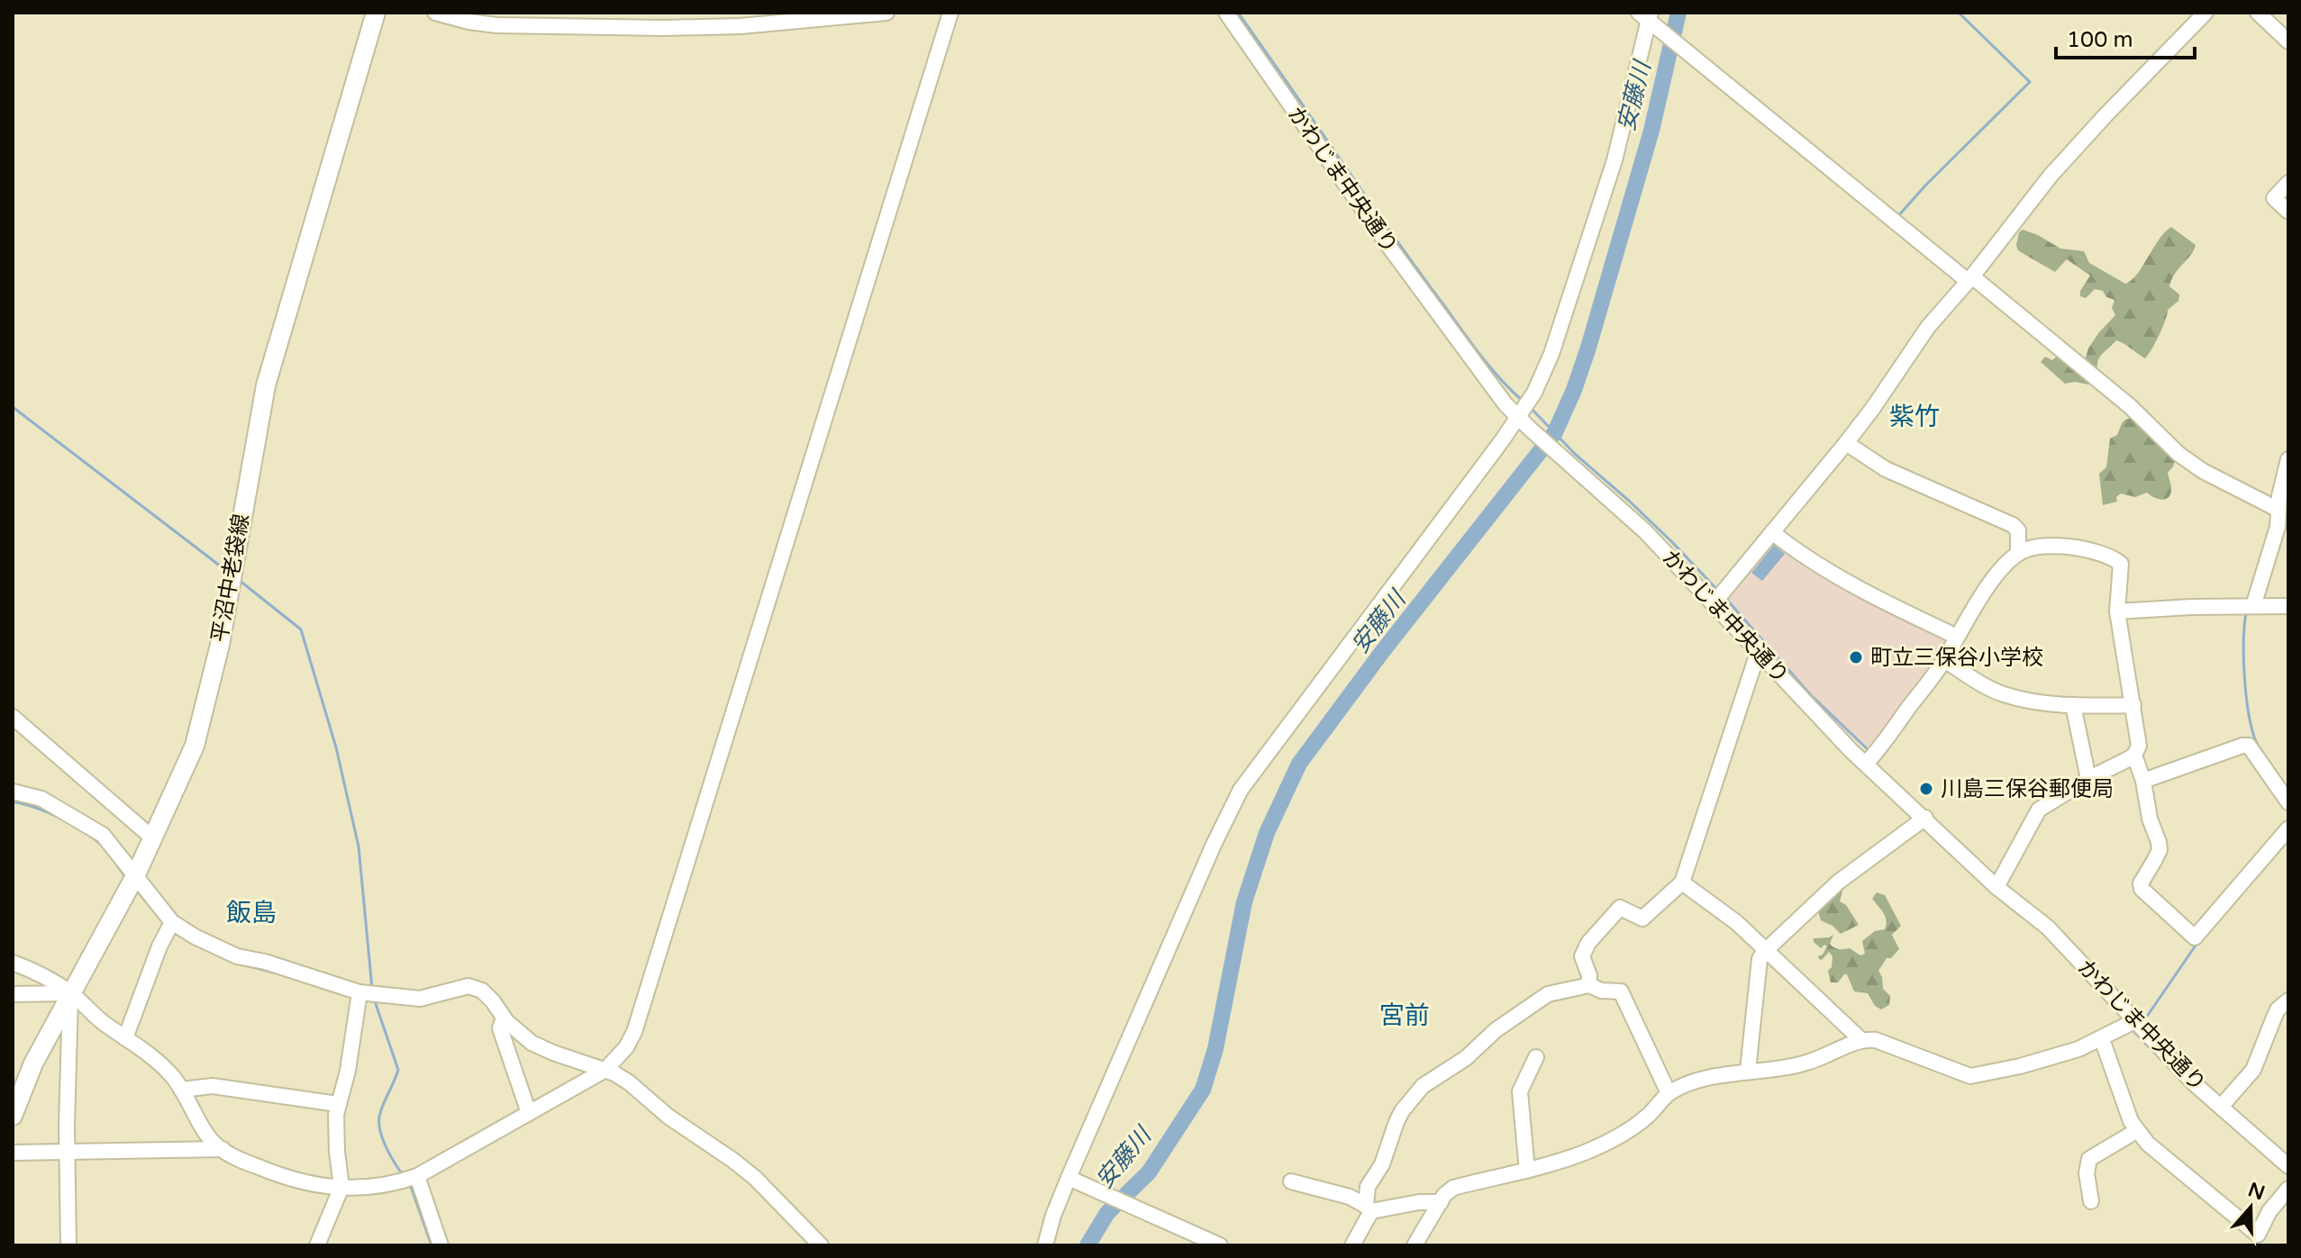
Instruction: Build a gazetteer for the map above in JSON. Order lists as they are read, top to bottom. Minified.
{"streets":{"main road":["平沼中老袋線"],"street":["かわじま中央通り"]},"districts":["紫竹","飯島","宮前"],"water":["安藤川"],"places":["町立三保谷小学校","川島三保谷郵便局"],"scale_bar":"100 m","north":"top"}
